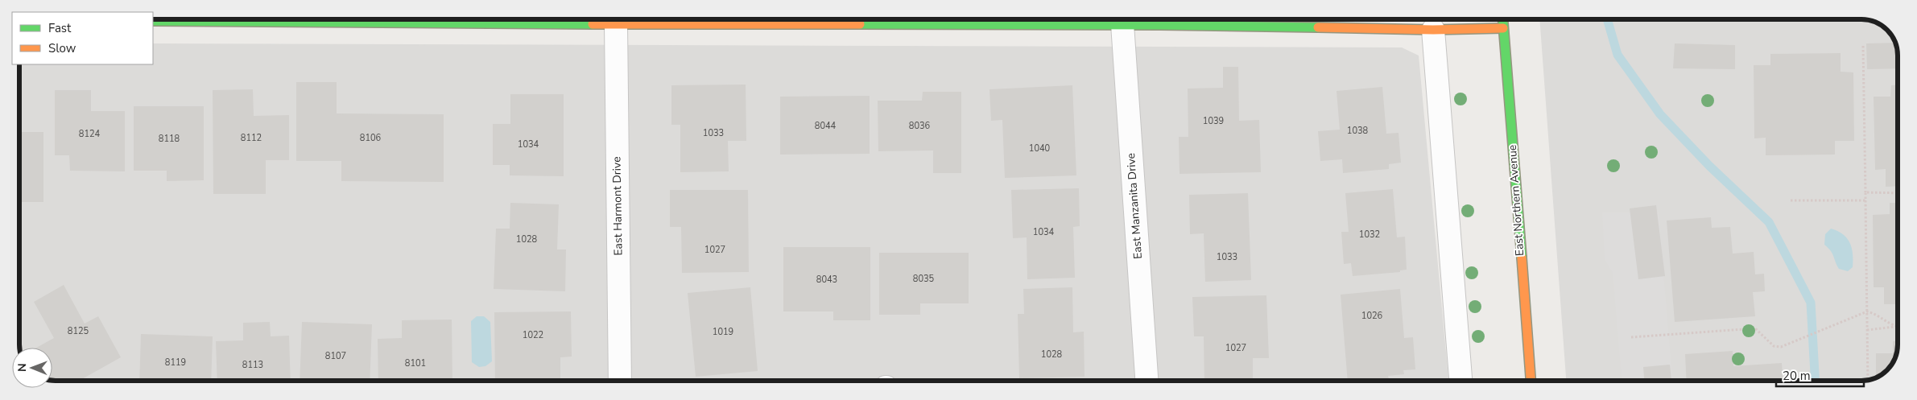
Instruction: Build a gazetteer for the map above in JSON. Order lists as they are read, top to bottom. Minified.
{"streets":{"street":["East Northern Avenue","East Harmont Drive","East Manzanita Drive"]},"house_numbers":["1039","8044","8036","1038","1033","8124","8112","8106","8118","1034","1040","1034","1032","1028","1027","1033","8035","8043","1026","8125","1019","1022","1027","1028","8107","8119","8101","8113"],"legend":["Fast","Slow"],"scale_bar":"20 m","north":"left"}
